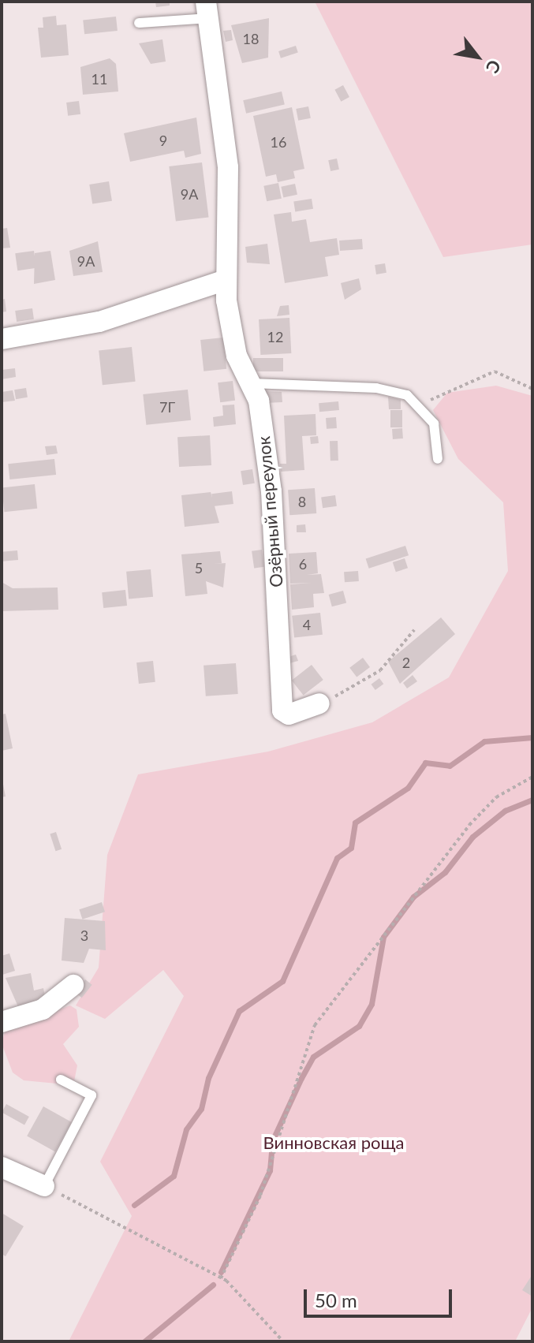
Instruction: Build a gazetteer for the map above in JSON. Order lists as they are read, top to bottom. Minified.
{"streets":{"street":["Озёрный переулок"]},"parks":["Винновская роща"],"house_numbers":["18","11","9","16","9А","9А","12","7Г","8","6","5","4","2","3"],"scale_bar":"50 m","north":"bottom right"}
